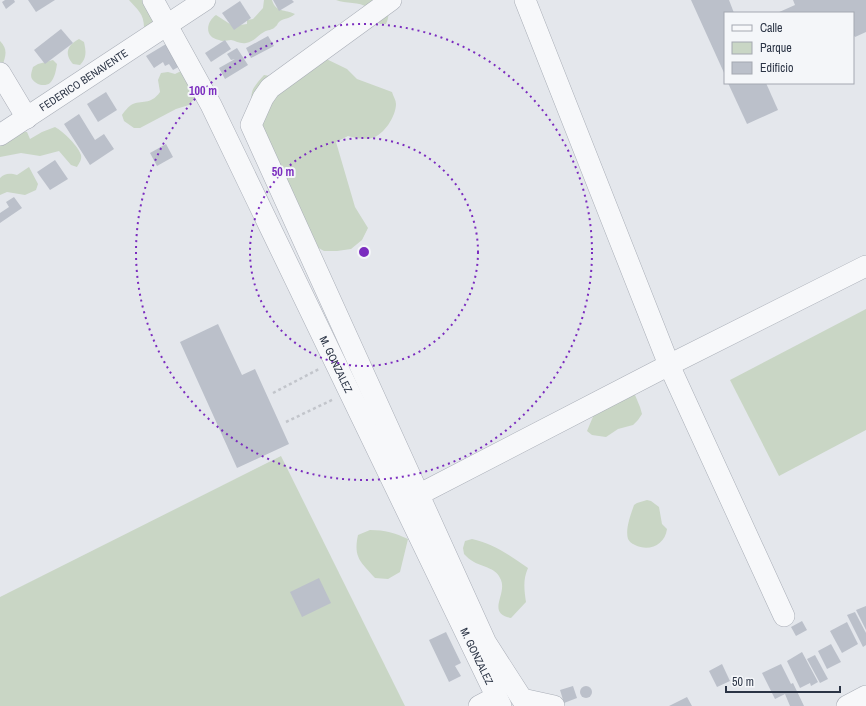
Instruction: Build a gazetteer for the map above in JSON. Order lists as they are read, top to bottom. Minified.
{"streets":{"street":["FEDERICO BENAVENTE","M. GONZALEZ"]},"crossings":[["FEDERICO BENAVENTE","M. GONZALEZ"]],"legend":["Calle","Parque","Edificio"],"scale_bar":"50 m","rings":["100 m","50 m"]}
